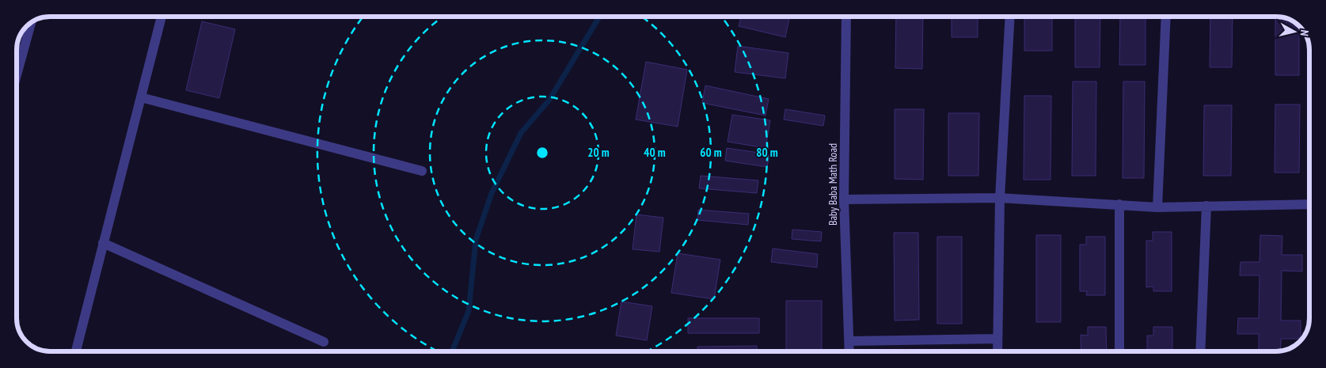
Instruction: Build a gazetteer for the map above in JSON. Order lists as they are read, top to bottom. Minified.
{"streets":{"street":["Baby Baba Math Road"]},"north":"right","rings":["20 m","40 m","60 m","80 m"]}
